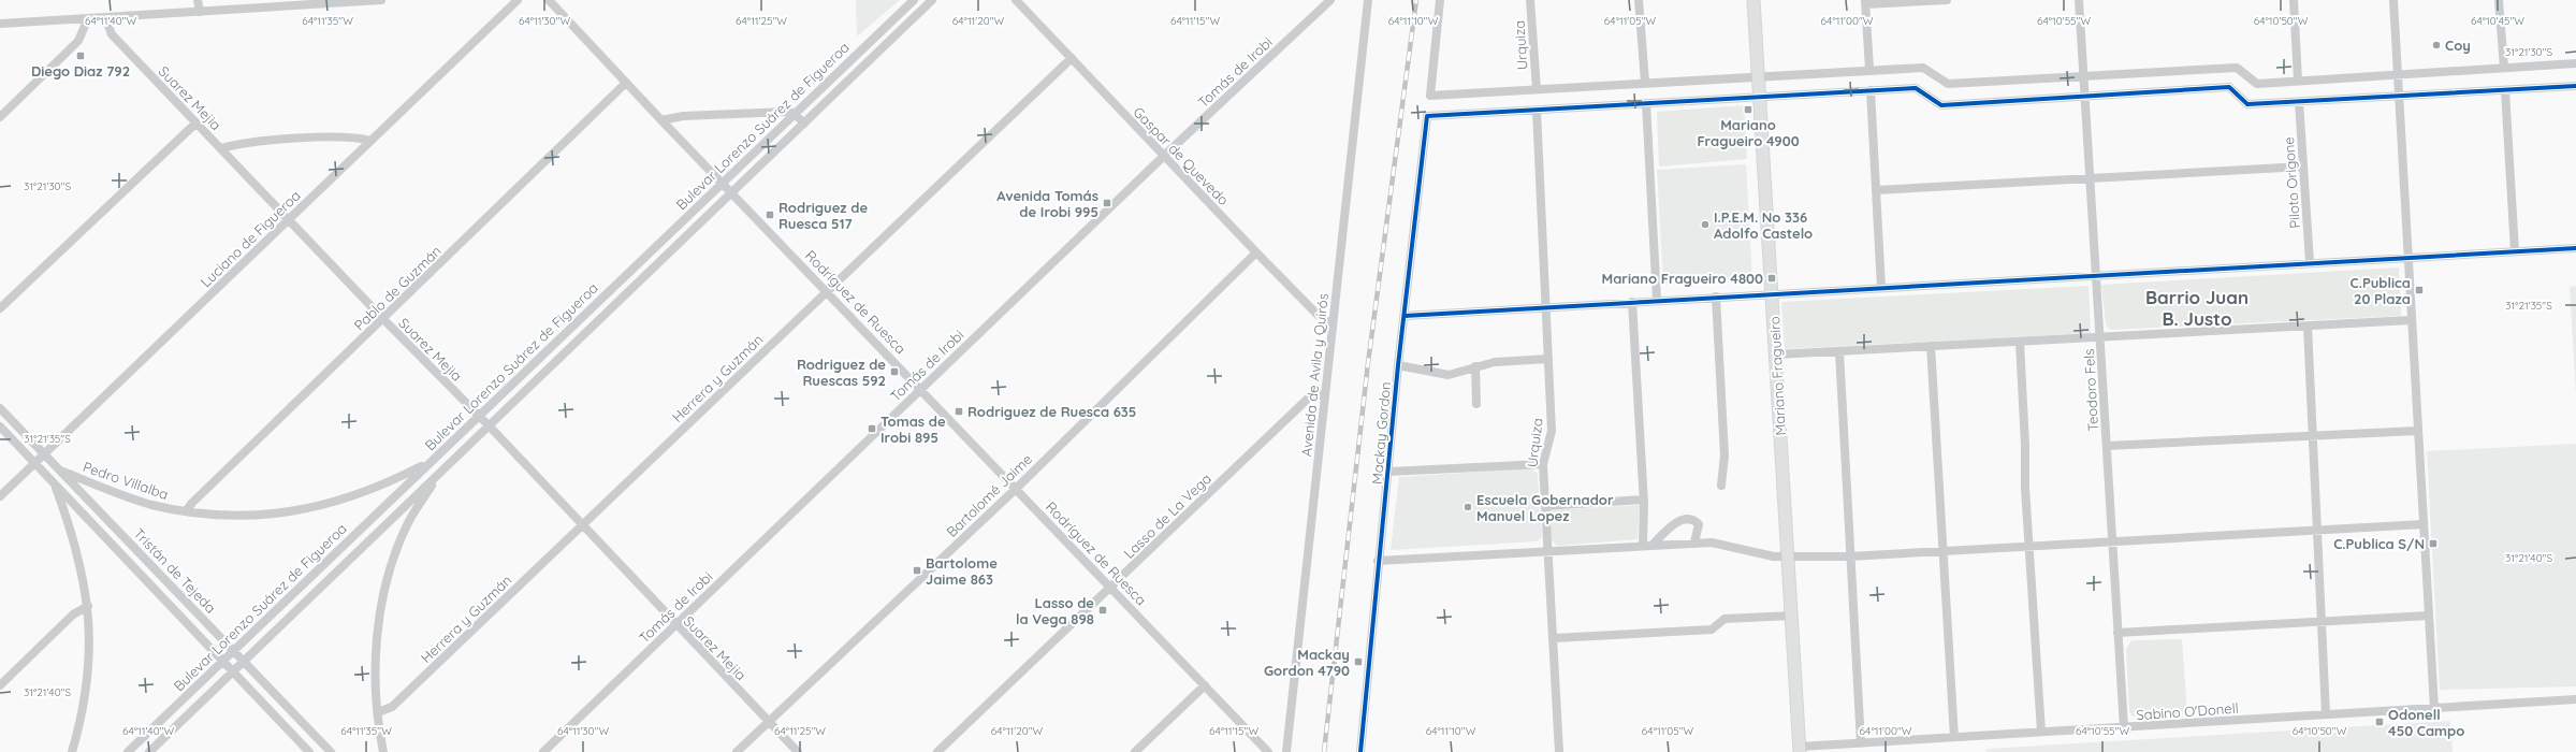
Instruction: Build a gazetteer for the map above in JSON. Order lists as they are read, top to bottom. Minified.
{"streets":{"main road":["Mariano Fragueiro"],"street":["Urquiza","Tomás de Irobi","Suarez Mejia","Bulevar Lorenzo Suárez de Figueroa","Gaspar de Quevedo","Piloto Origone","Luciano de Figueroa","Pablo de Guzmán","Rodríguez de Ruesca","Avenida de Avila y Quirós","Herrera y Guzmán","Teodoro Fels","Mackay Gordon","Pedro Villalba","Bartolomé Jaime","Lasso de La Vega","Tristán de Tejeda","Sabino O'Donell"]},"crossings":[["Urquiza","Mackay Gordon"],["Tomás de Irobi","Suarez Mejia"],["Tomás de Irobi","Gaspar de Quevedo"],["Tomás de Irobi","Rodríguez de Ruesca"],["Suarez Mejia","Bulevar Lorenzo Suárez de Figueroa"],["Suarez Mejia","Luciano de Figueroa"],["Suarez Mejia","Pablo de Guzmán"],["Suarez Mejia","Herrera y Guzmán"],["Suarez Mejia","Bartolomé Jaime"],["Bulevar Lorenzo Suárez de Figueroa","Rodríguez de Ruesca"],["Bulevar Lorenzo Suárez de Figueroa","Pedro Villalba"],["Bulevar Lorenzo Suárez de Figueroa","Tristán de Tejeda"],["Gaspar de Quevedo","Avenida de Avila y Quirós"],["Gaspar de Quevedo","Herrera y Guzmán"],["Gaspar de Quevedo","Bartolomé Jaime"],["Luciano de Figueroa","Tristán de Tejeda"],["Pablo de Guzmán","Rodríguez de Ruesca"],["Pablo de Guzmán","Pedro Villalba"],["Rodríguez de Ruesca","Herrera y Guzmán"],["Rodríguez de Ruesca","Bartolomé Jaime"],["Rodríguez de Ruesca","Lasso de La Vega"],["Avenida de Avila y Quirós","Lasso de La Vega"],["Mariano Fragueiro","Sabino O'Donell"],["Teodoro Fels","Sabino O'Donell"],["Pedro Villalba","Tristán de Tejeda"]],"districts":["Barrio Juan B. Justo"],"places":{"other":["Coy","I.P.E.M. No 336 Adolfo Castelo","Escuela Gobernador Manuel Lopez"],"transit":["Diego Diaz 792","Mariano Fragueiro 4900","Avenida Tomás de Irobi 995","Rodriguez de Ruesca 517","Mariano Fragueiro 4800","C.Publica 20 Plaza","Rodriguez de Ruescas 592","Rodriguez de Ruesca 635","Tomas de Irobi 895","C.Publica S/N","Bartolome Jaime 863","Lasso de la Vega 898","Mackay Gordon 4790","Odonell 450 Campo"]},"coordinates":["64°11'40\"W","64°11'35\"W","64°11'30\"W","64°11'25\"W","64°11'20\"W","64°11'15\"W","64°11'10\"W","64°11'05\"W","64°11'00\"W","64°10'55\"W","64°10'50\"W","64°10'45\"W","31°21'30\"S","31°21'35\"S","31°21'40\"S"]}
